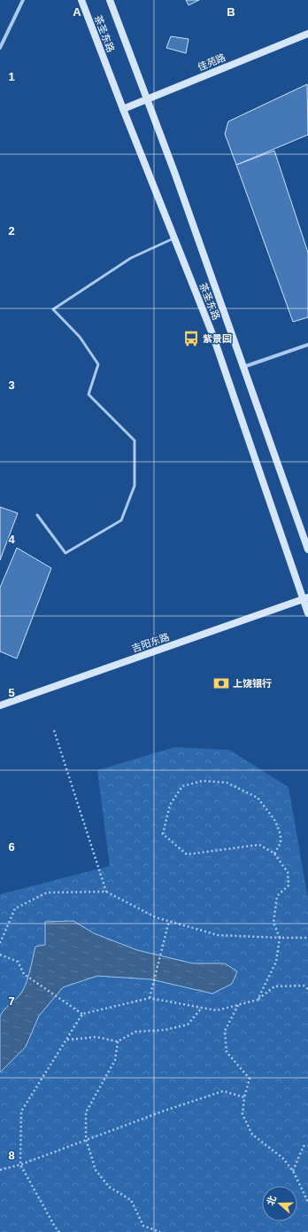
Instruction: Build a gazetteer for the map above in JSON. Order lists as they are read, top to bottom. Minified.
{"streets":{"main road":["茶圣东路","佳苑路","吉阳东路"]},"crossings":[["茶圣东路","佳苑路"],["茶圣东路","吉阳东路"]],"places":{"bus stop":["紫景园"],"bank":["上饶银行"]},"north":"left","grid":{"columns":["A","B"],"rows":["1","2","3","4","5","6","7","8"]}}
